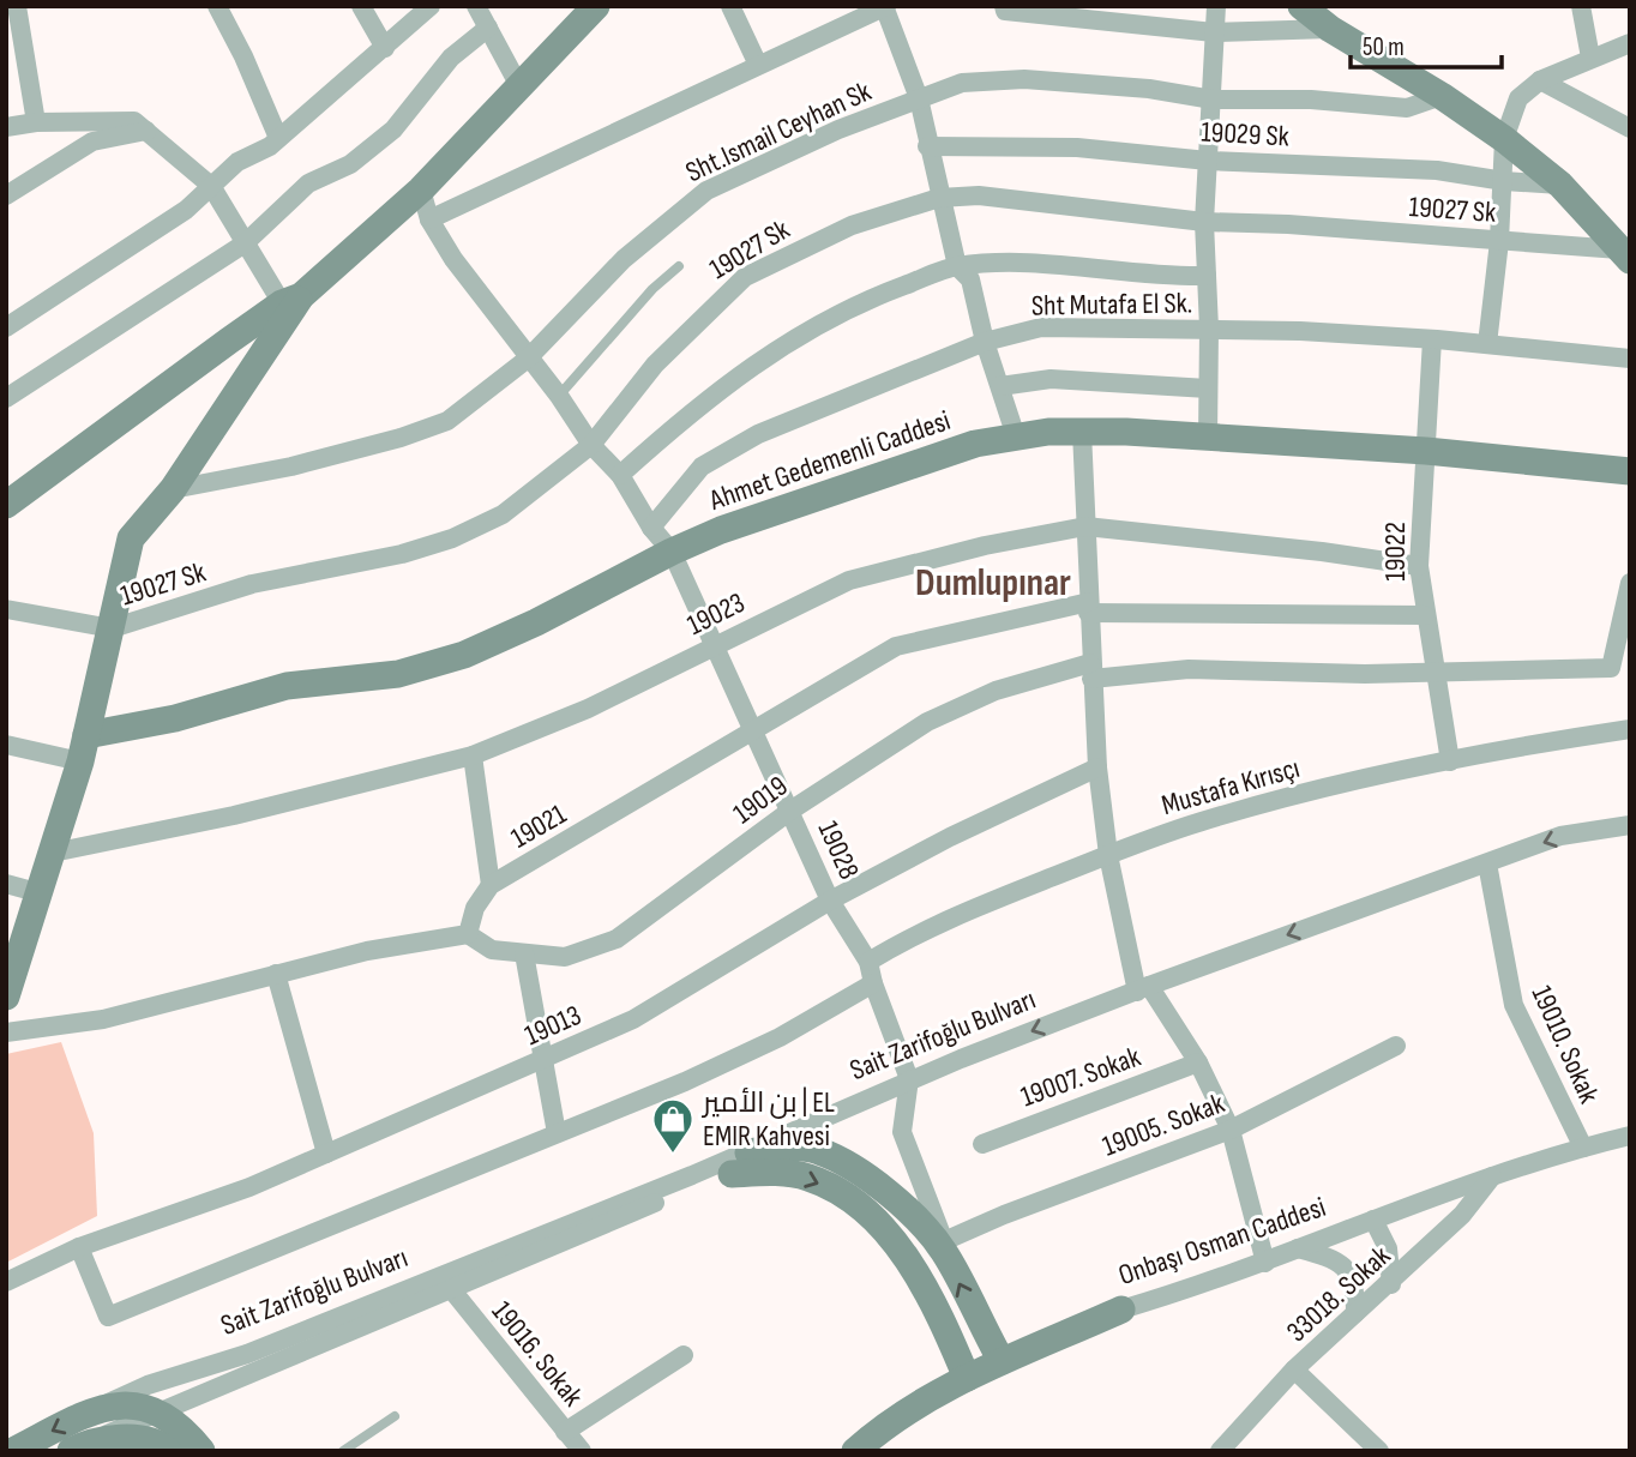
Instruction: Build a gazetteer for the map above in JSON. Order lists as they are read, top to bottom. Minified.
{"streets":{"street":["Sht.Ismail Ceyhan Sk","19029 Sk","19027 Sk","Sht Mutafa El Sk.","Ahmet Gedemenli Caddesi","19022","19023","Mustafa Kırısçı","19019","19021","19028","19013","Sait Zarifoğlu Bulvarı","19010. Sokak","19007. Sokak","19005. Sokak","Onbaşı Osman Caddesi","33018. Sokak","19016. Sokak"]},"crossings":[["Sht.Ismail Ceyhan Sk","19028"],["19027 Sk","19028"],["Sht Mutafa El Sk.","19022"],["Sht Mutafa El Sk.","19028"],["Ahmet Gedemenli Caddesi","19022"],["Ahmet Gedemenli Caddesi","19028"],["19022","19023"],["19022","Mustafa Kırısçı"],["19022","19019"],["19022","19021"],["19023","19028"],["Mustafa Kırısçı","19028"],["19019","19021"],["19019","19028"],["19021","19028"],["19028","19013"],["19028","Sait Zarifoğlu Bulvarı"],["Sait Zarifoğlu Bulvarı","19010. Sokak"],["Sait Zarifoğlu Bulvarı","19016. Sokak"],["19010. Sokak","Onbaşı Osman Caddesi"],["Onbaşı Osman Caddesi","33018. Sokak"]],"one_way":["Sait Zarifoğlu Bulvarı"],"districts":["Dumlupınar"],"places":{"shop":["بن الأمير | EL EMIR Kahvesi"]},"scale_bar":"50 m"}
